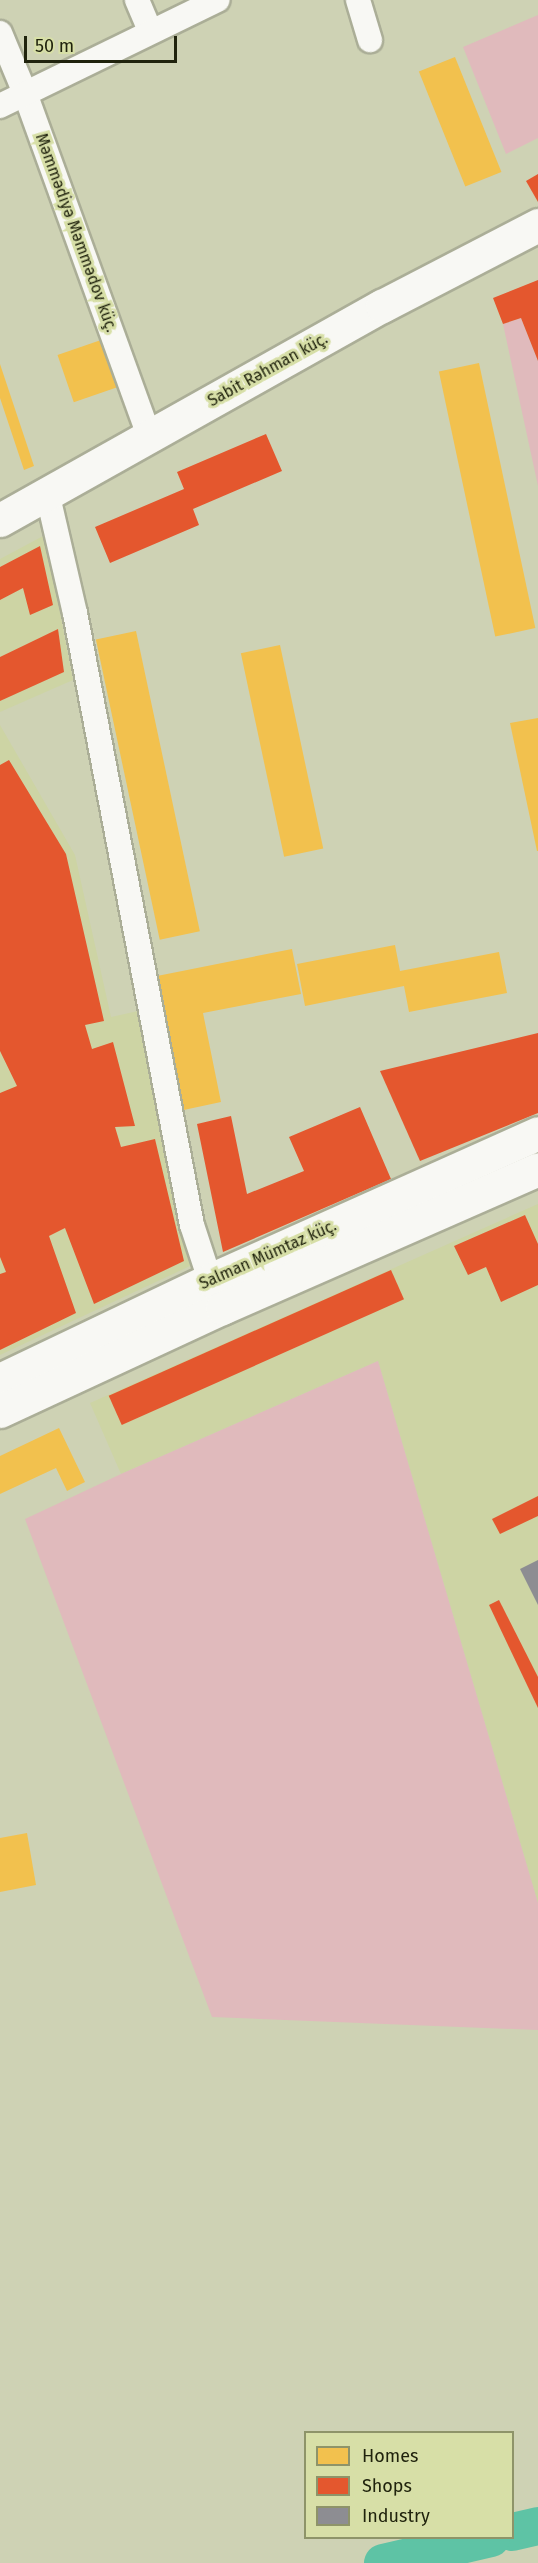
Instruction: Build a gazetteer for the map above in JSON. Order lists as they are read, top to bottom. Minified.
{"streets":{"main road":["Sabit Rəhman küç.","Salman Mümtaz küç."],"street":["Məmmədiyə Məmmədov küç."]},"crossings":[["Məmmədiyə Məmmədov küç.","Sabit Rəhman küç."]],"legend":["Homes","Shops","Industry"],"scale_bar":"50 m"}
